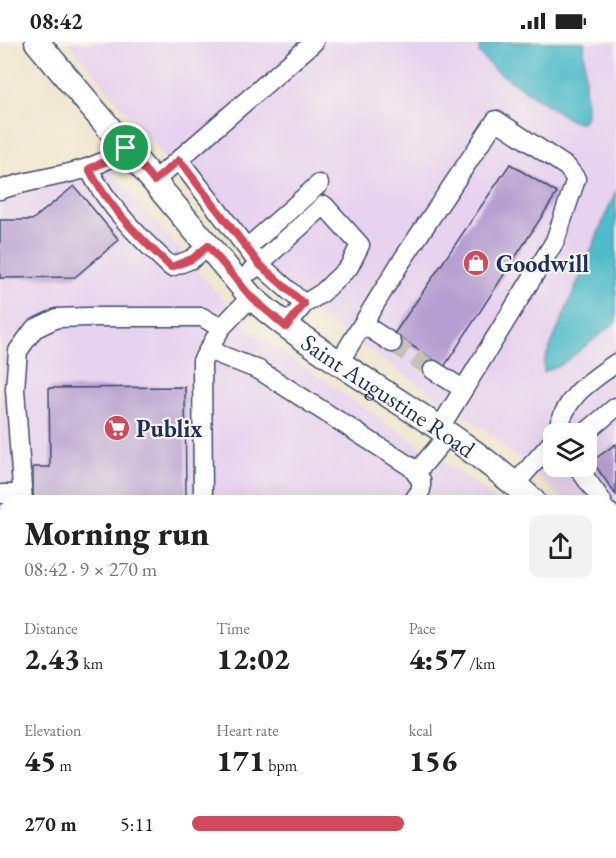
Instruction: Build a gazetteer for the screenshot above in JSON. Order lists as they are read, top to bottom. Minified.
{"streets":{"main road":["Saint Augustine Road"]},"places":{"shop":["Goodwill"],"supermarket":["Publix"]},"page":{"status":"08:42","heading":["Morning run","08:42 · 9 × 270 m"],"stats":[["Distance","2.43 km"],["Time","12:02"],["Pace","4:57 /km"],["Elevation","45 m"],["Heart rate","171 bpm"],["kcal","156"]],"list":[{"name":"270 m","note":"5:11"}]}}
